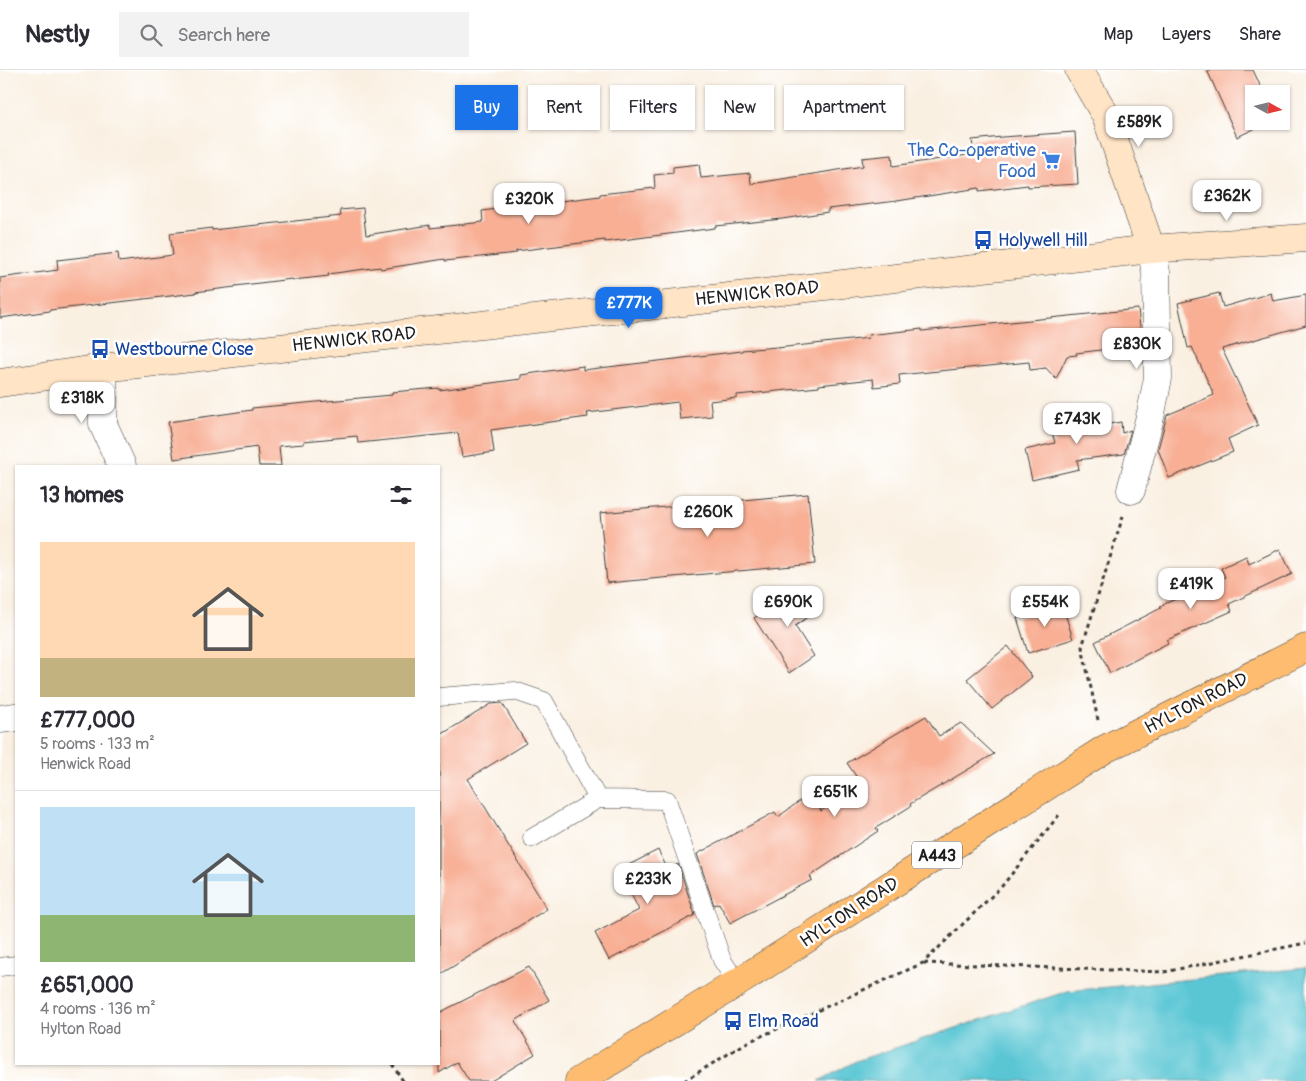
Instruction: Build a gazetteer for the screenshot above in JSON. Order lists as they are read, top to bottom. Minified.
{"streets":{"main road":["HENWICK ROAD","HYLTON ROAD","A443"]},"places":{"supermarket":["The Co-operative Food"],"bus stop":["Holywell Hill","Westbourne Close","Elm Road"]},"north":"right","page":{"header":"Nestly","search":"Search here","nav":["Map","Layers","Share"],"chip":["Buy","Rent","Filters","New","Apartment"],"price":["£589K","£362K","£320K","£777K","£830K","£318K","£743K","£260K","£419K","£690K","£554K","£651K","£233K"],"heading":"13 homes","list":[{"name":"£777,000","note":"5 rooms · 133 m² · Henwick Road"},{"name":"£651,000","note":"4 rooms · 136 m² · Hylton Road"}]}}
